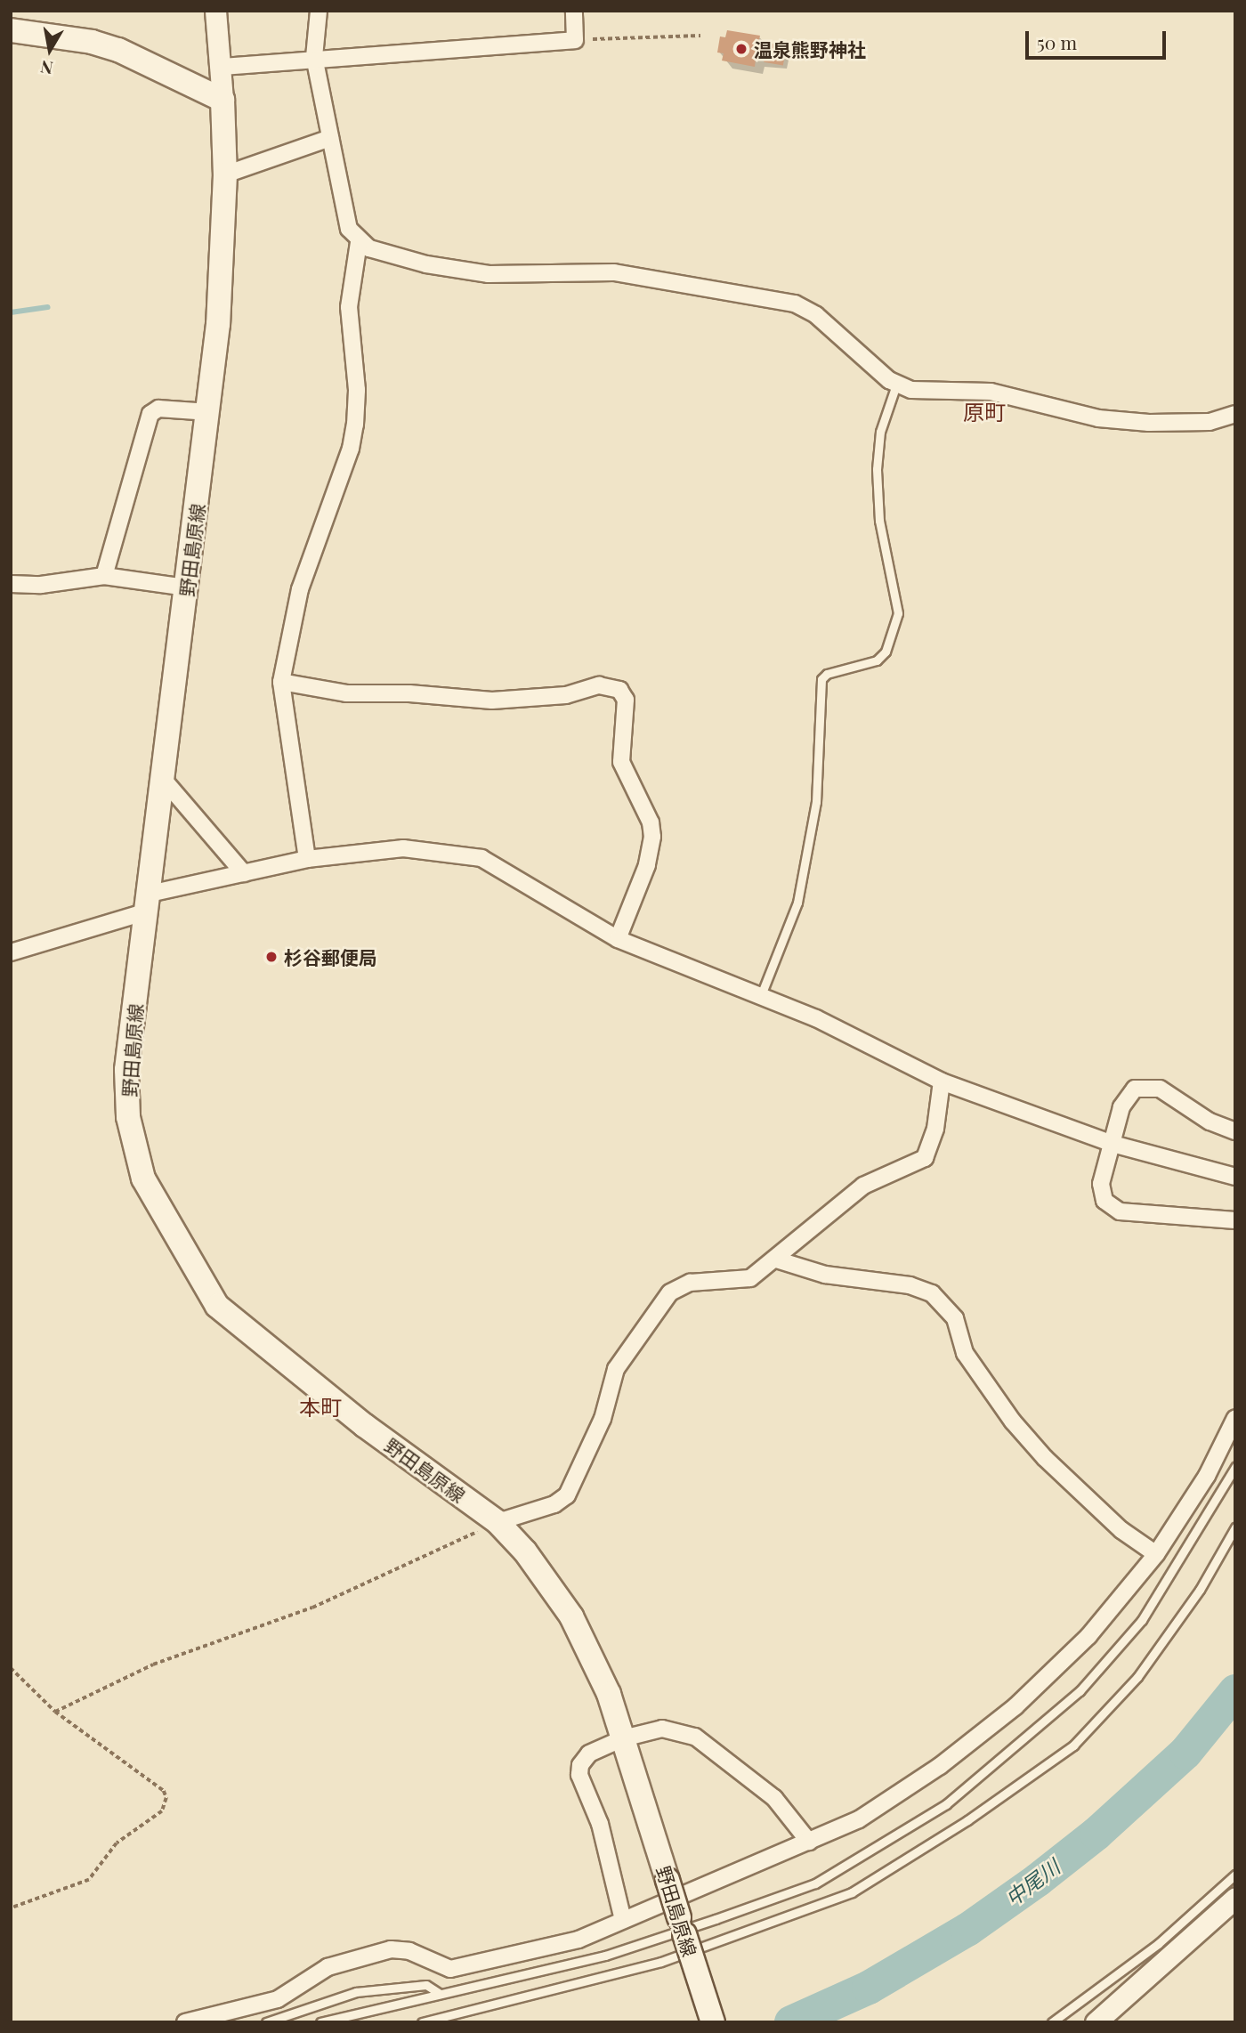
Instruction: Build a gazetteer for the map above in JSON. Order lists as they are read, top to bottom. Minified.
{"streets":{"main road":["野田島原線"]},"districts":["原町","本町"],"water":["中尾川"],"places":["温泉熊野神社","杉谷郵便局"],"scale_bar":"50 m","north":"bottom"}
